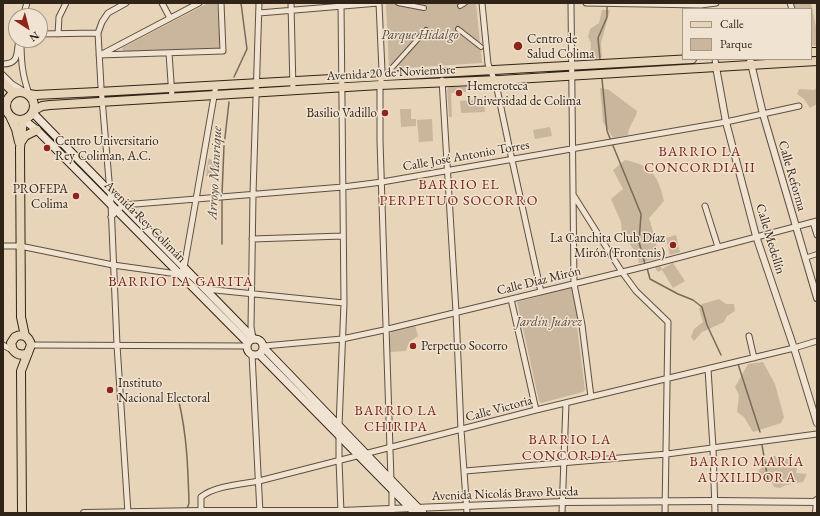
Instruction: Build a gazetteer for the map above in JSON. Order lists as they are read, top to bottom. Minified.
{"streets":{"main road":["Avenida 20 de Noviembre","Avenida Rey Colimán"],"street":["Calle José Antonio Torres","Calle Reforma","Calle Medellín","Calle Díaz Mirón","Calle Victoria","Avenida Nicolás Bravo Rueda"]},"crossings":[["Avenida 20 de Noviembre","Calle Reforma"],["Avenida 20 de Noviembre","Avenida Rey Colimán"],["Avenida 20 de Noviembre","Calle Medellín"],["Calle José Antonio Torres","Calle Reforma"],["Calle José Antonio Torres","Avenida Rey Colimán"],["Calle José Antonio Torres","Calle Medellín"],["Calle Reforma","Calle Díaz Mirón"],["Calle Medellín","Calle Díaz Mirón"],["Calle Medellín","Calle Victoria"],["Calle Victoria","Avenida Nicolás Bravo Rueda"]],"districts":["BARRIO LA CONCORDIA II","BARRIO EL PERPETUO SOCORRO","BARRIO LA GARITA","BARRIO LA CHIRIPA","BARRIO LA CONCORDIA","BARRIO MARÍA AUXILIDORA"],"water":["Arroyo Manrique"],"parks":["Parque Hidalgo","Jardín Juárez"],"places":["Centro de Salud Colima","Hemeroteca Universidad de Colima","Basilio Vadillo","Centro Universitario Rey Coliman, A.C.","PROFEPA Colima","La Canchita Club Díaz Mirón (Frontenis)","Perpetuo Socorro","Instituto Nacional Electoral"],"legend":["Calle","Parque"],"north":"bottom right"}
